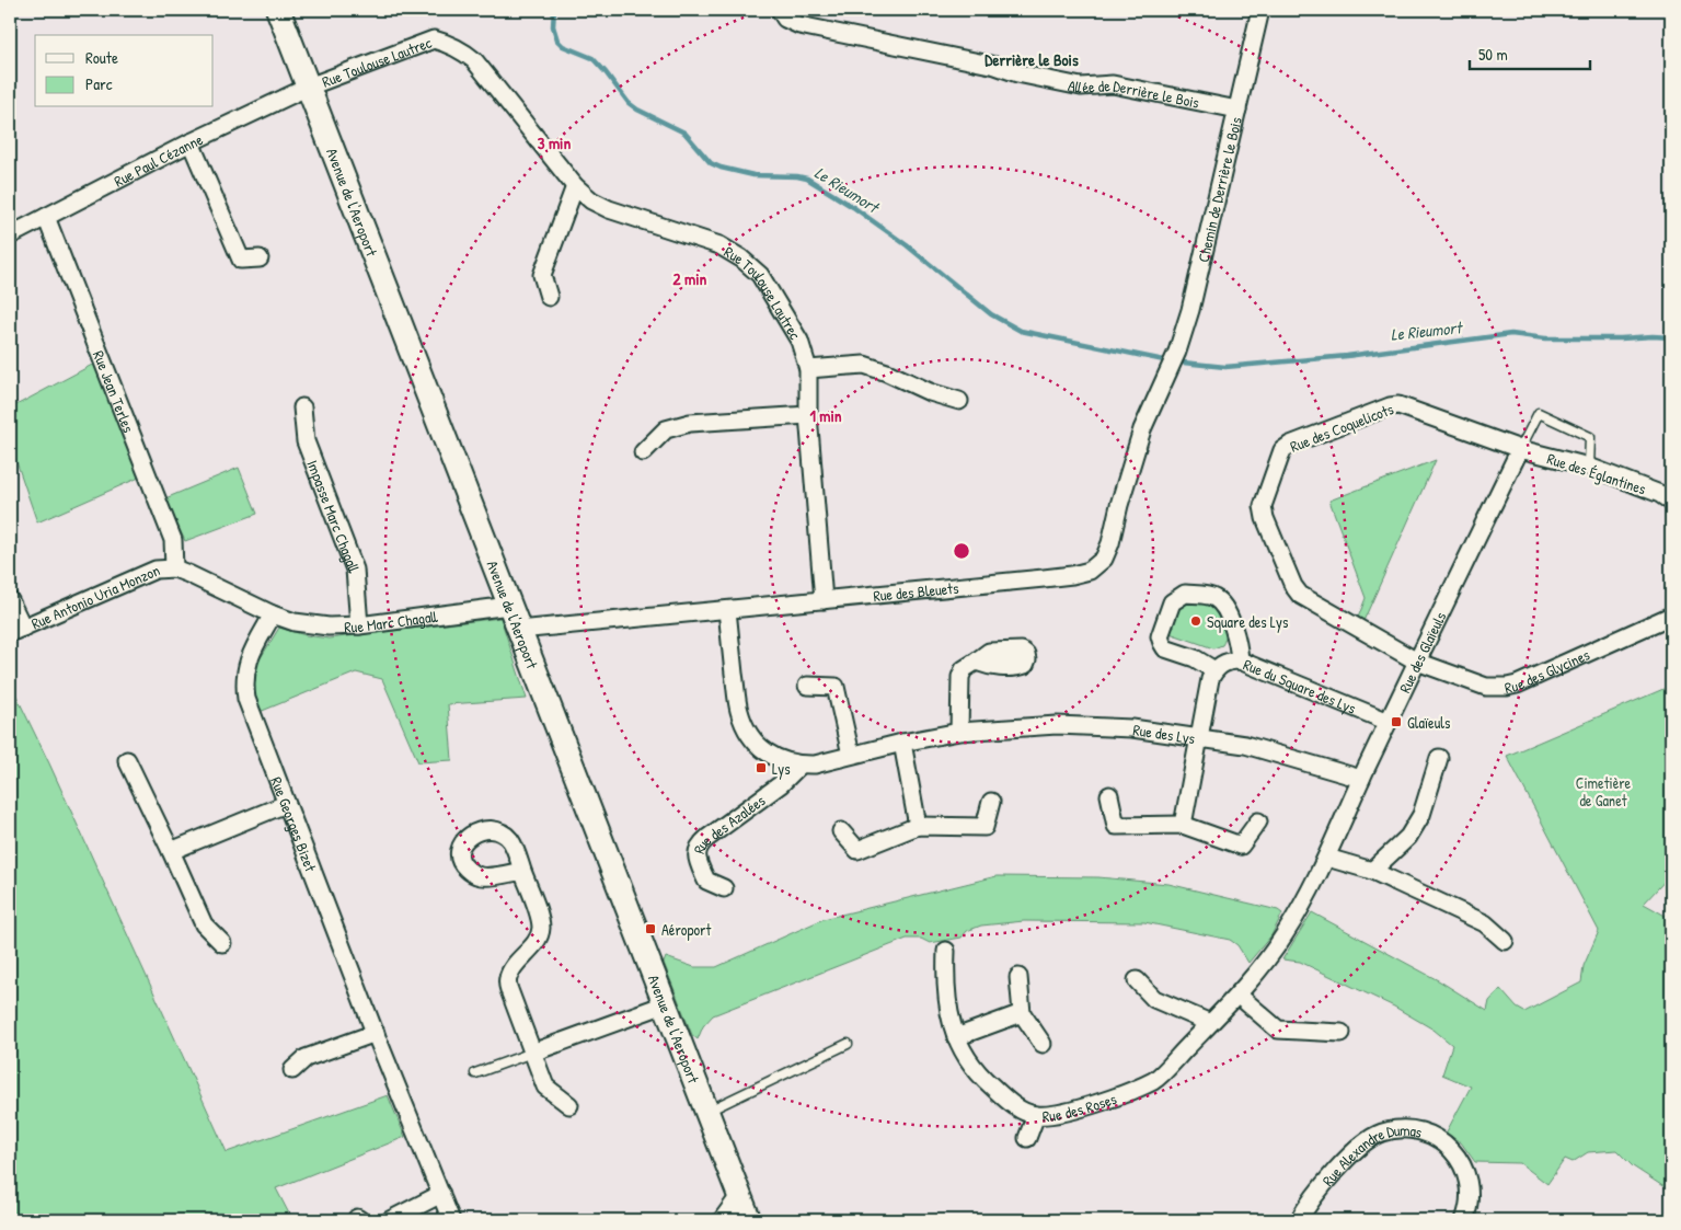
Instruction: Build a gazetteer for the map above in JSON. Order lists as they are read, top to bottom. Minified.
{"streets":{"street":["Rue Toulouse Lautrec","Allée de Derrière le Bois","Rue Paul Cézanne","Chemin de Derrière le Bois","Avenue de l'Aeroport","Rue Jean Terles","Rue des Coquelicots","Rue des Églantines","Impasse Marc Chagall","Rue des Bleuets","Rue Antonio Uria Monzon","Rue Marc Chagall","Rue des Glaïeuls","Rue des Glycines","Rue du Square des Lys","Rue des Lys","Rue Georges Bizet","Rue des Azalées","Rue des Roses","Rue Alexandre Dumas"]},"crossings":[["Rue Toulouse Lautrec","Rue Paul Cézanne"],["Rue Toulouse Lautrec","Avenue de l'Aeroport"],["Rue Toulouse Lautrec","Rue des Bleuets"],["Allée de Derrière le Bois","Chemin de Derrière le Bois"],["Rue Paul Cézanne","Avenue de l'Aeroport"],["Rue Paul Cézanne","Rue Jean Terles"],["Chemin de Derrière le Bois","Rue des Bleuets"],["Avenue de l'Aeroport","Rue des Bleuets"],["Avenue de l'Aeroport","Rue Marc Chagall"],["Rue Jean Terles","Rue Antonio Uria Monzon"],["Rue des Coquelicots","Rue des Églantines"],["Rue des Coquelicots","Rue des Glaïeuls"],["Rue des Coquelicots","Rue des Glycines"],["Rue des Églantines","Rue des Glaïeuls"],["Impasse Marc Chagall","Rue Marc Chagall"],["Rue des Bleuets","Rue des Lys"],["Rue Antonio Uria Monzon","Rue Marc Chagall"],["Rue Antonio Uria Monzon","Rue Georges Bizet"],["Rue Marc Chagall","Rue Georges Bizet"],["Rue des Glaïeuls","Rue des Glycines"],["Rue des Glaïeuls","Rue du Square des Lys"],["Rue des Glaïeuls","Rue des Lys"],["Rue des Glaïeuls","Rue des Roses"],["Rue des Lys","Rue des Azalées"]],"districts":["Derrière le Bois"],"water":["Le Rieumort"],"parks":["Cimetière de Ganet"],"places":{"other":["Square des Lys"],"transit":["Glaïeuls","Lys","Aéroport"]},"legend":["Route","Parc"],"scale_bar":"50 m","rings":["3 min","2 min","1 min"]}
